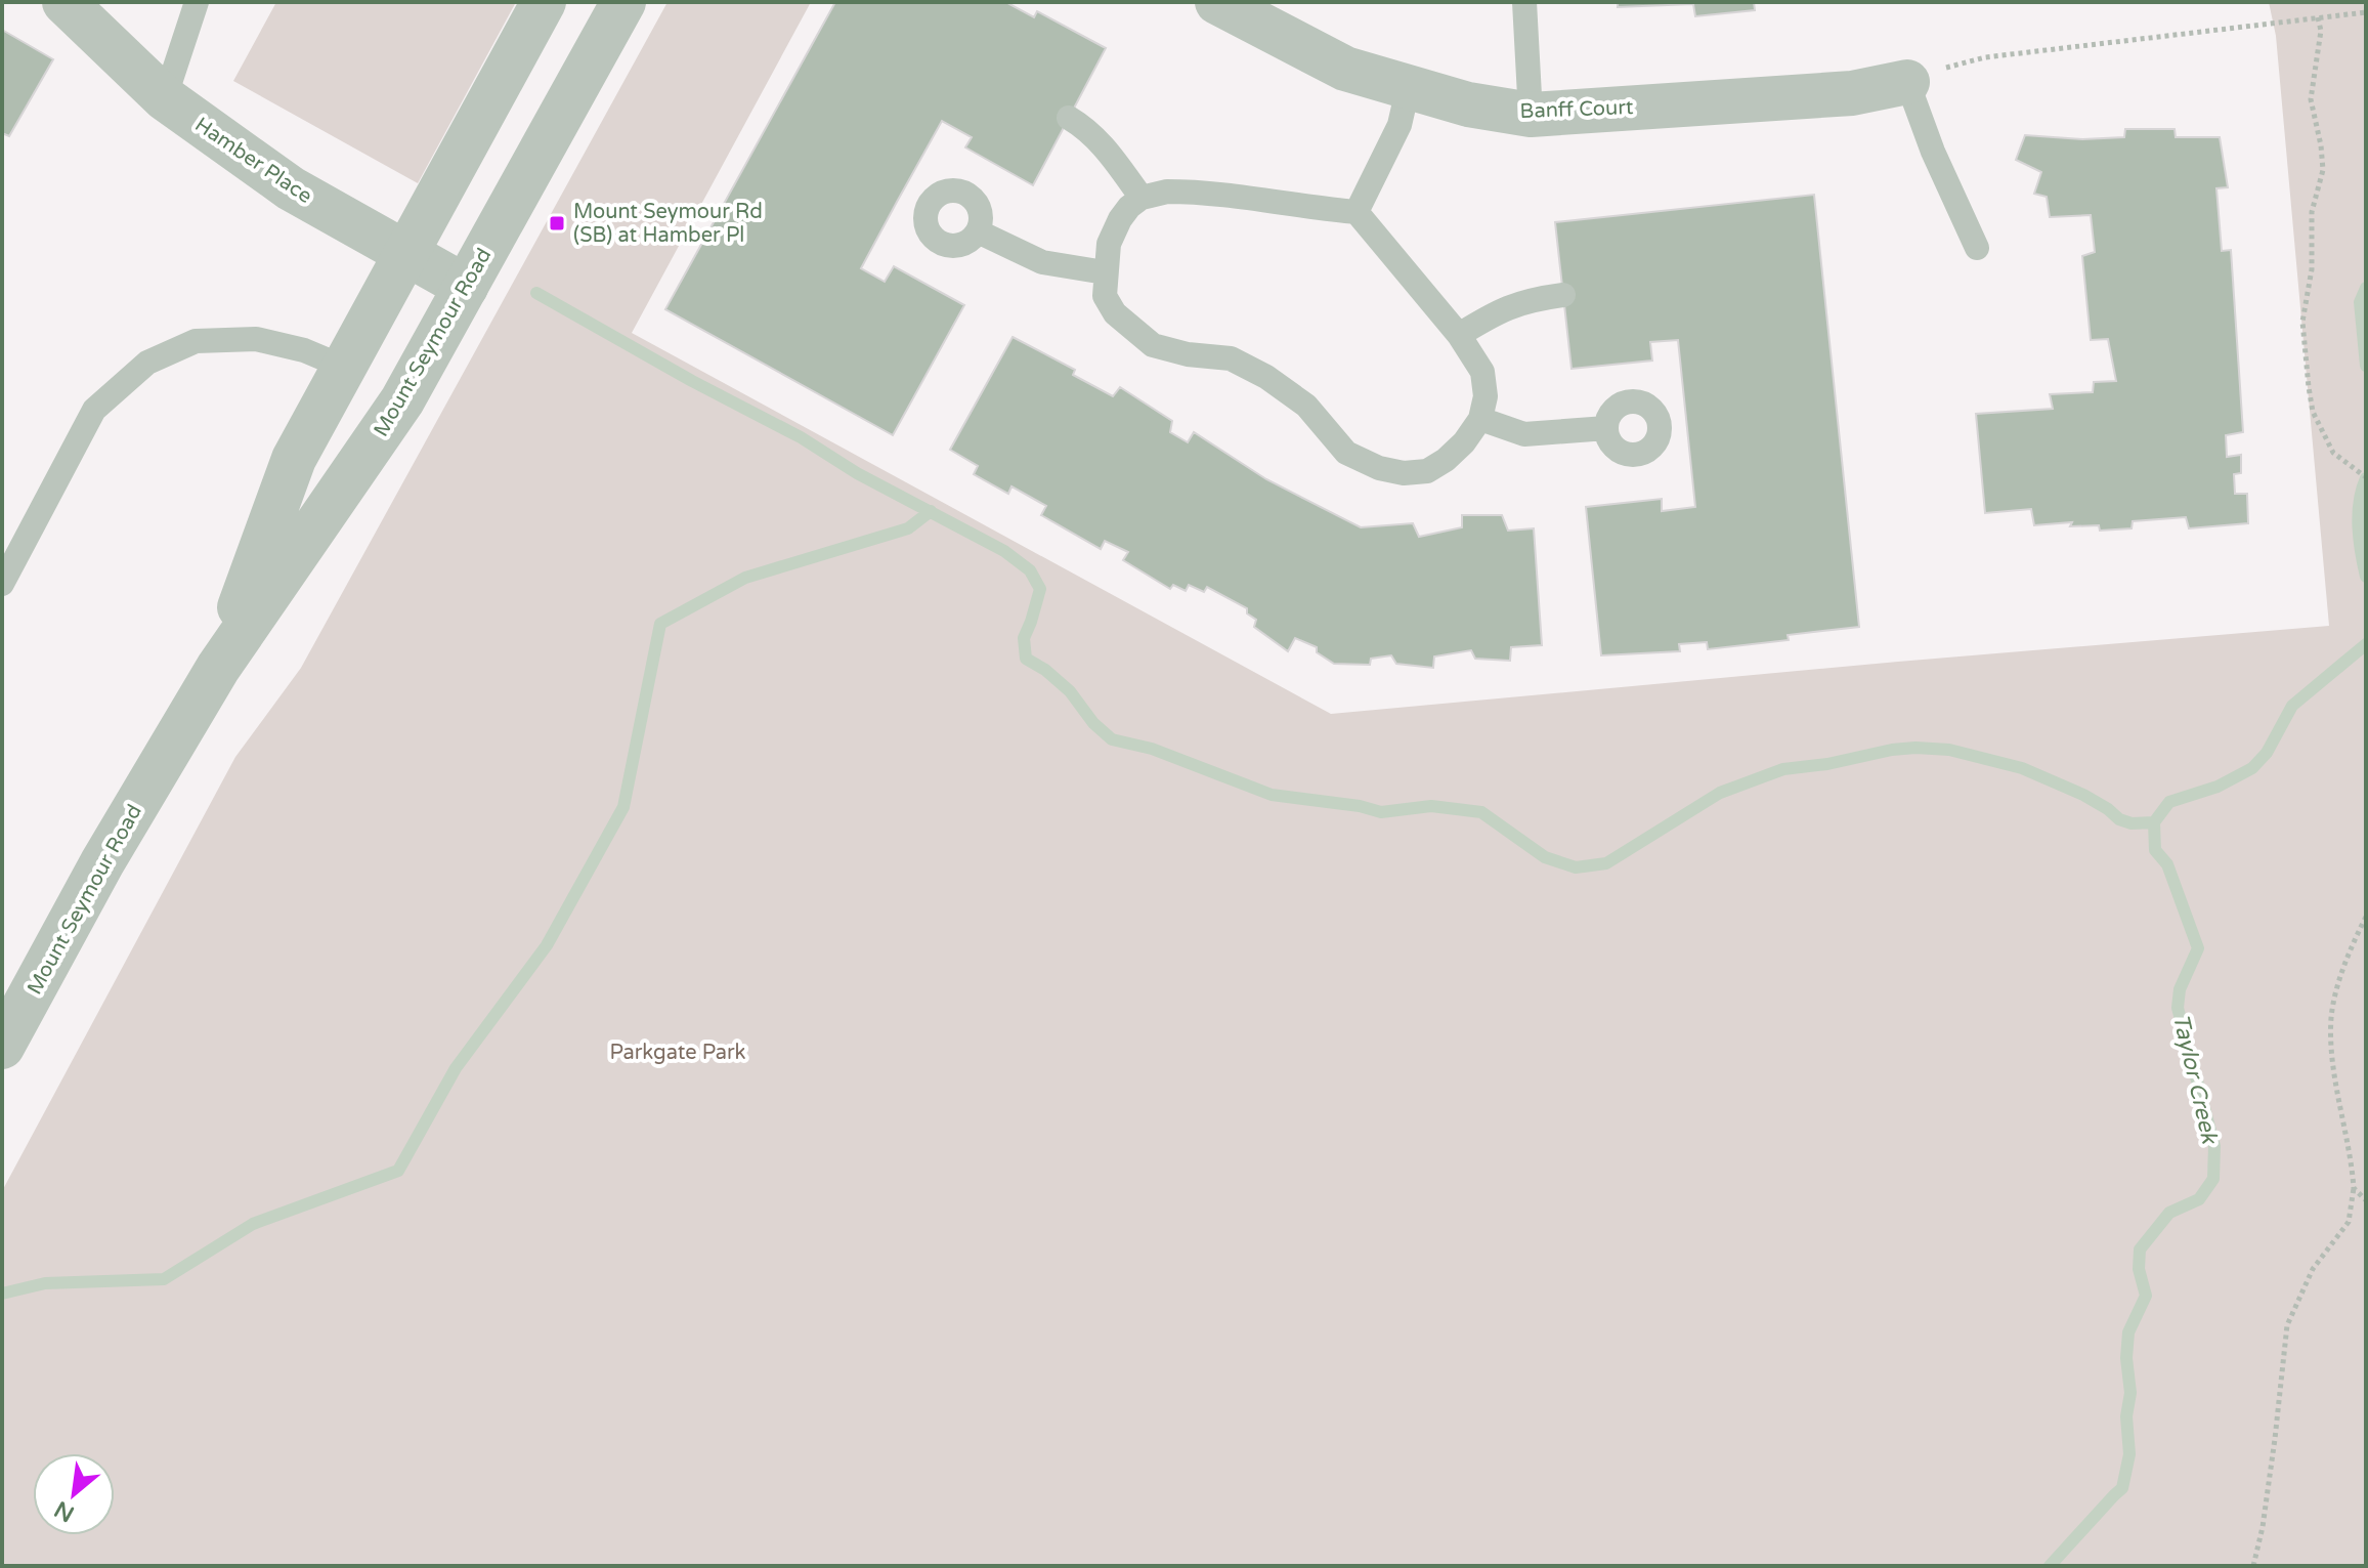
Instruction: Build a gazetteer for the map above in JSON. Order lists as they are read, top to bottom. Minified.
{"streets":{"street":["Banff Court","Hamber Place","Mount Seymour Road"]},"crossings":[["Hamber Place","Mount Seymour Road"]],"water":["Taylor Creek"],"parks":["Parkgate Park"],"places":{"transit":["Mount Seymour Rd (SB) at Hamber Pl"]},"north":"bottom left"}
